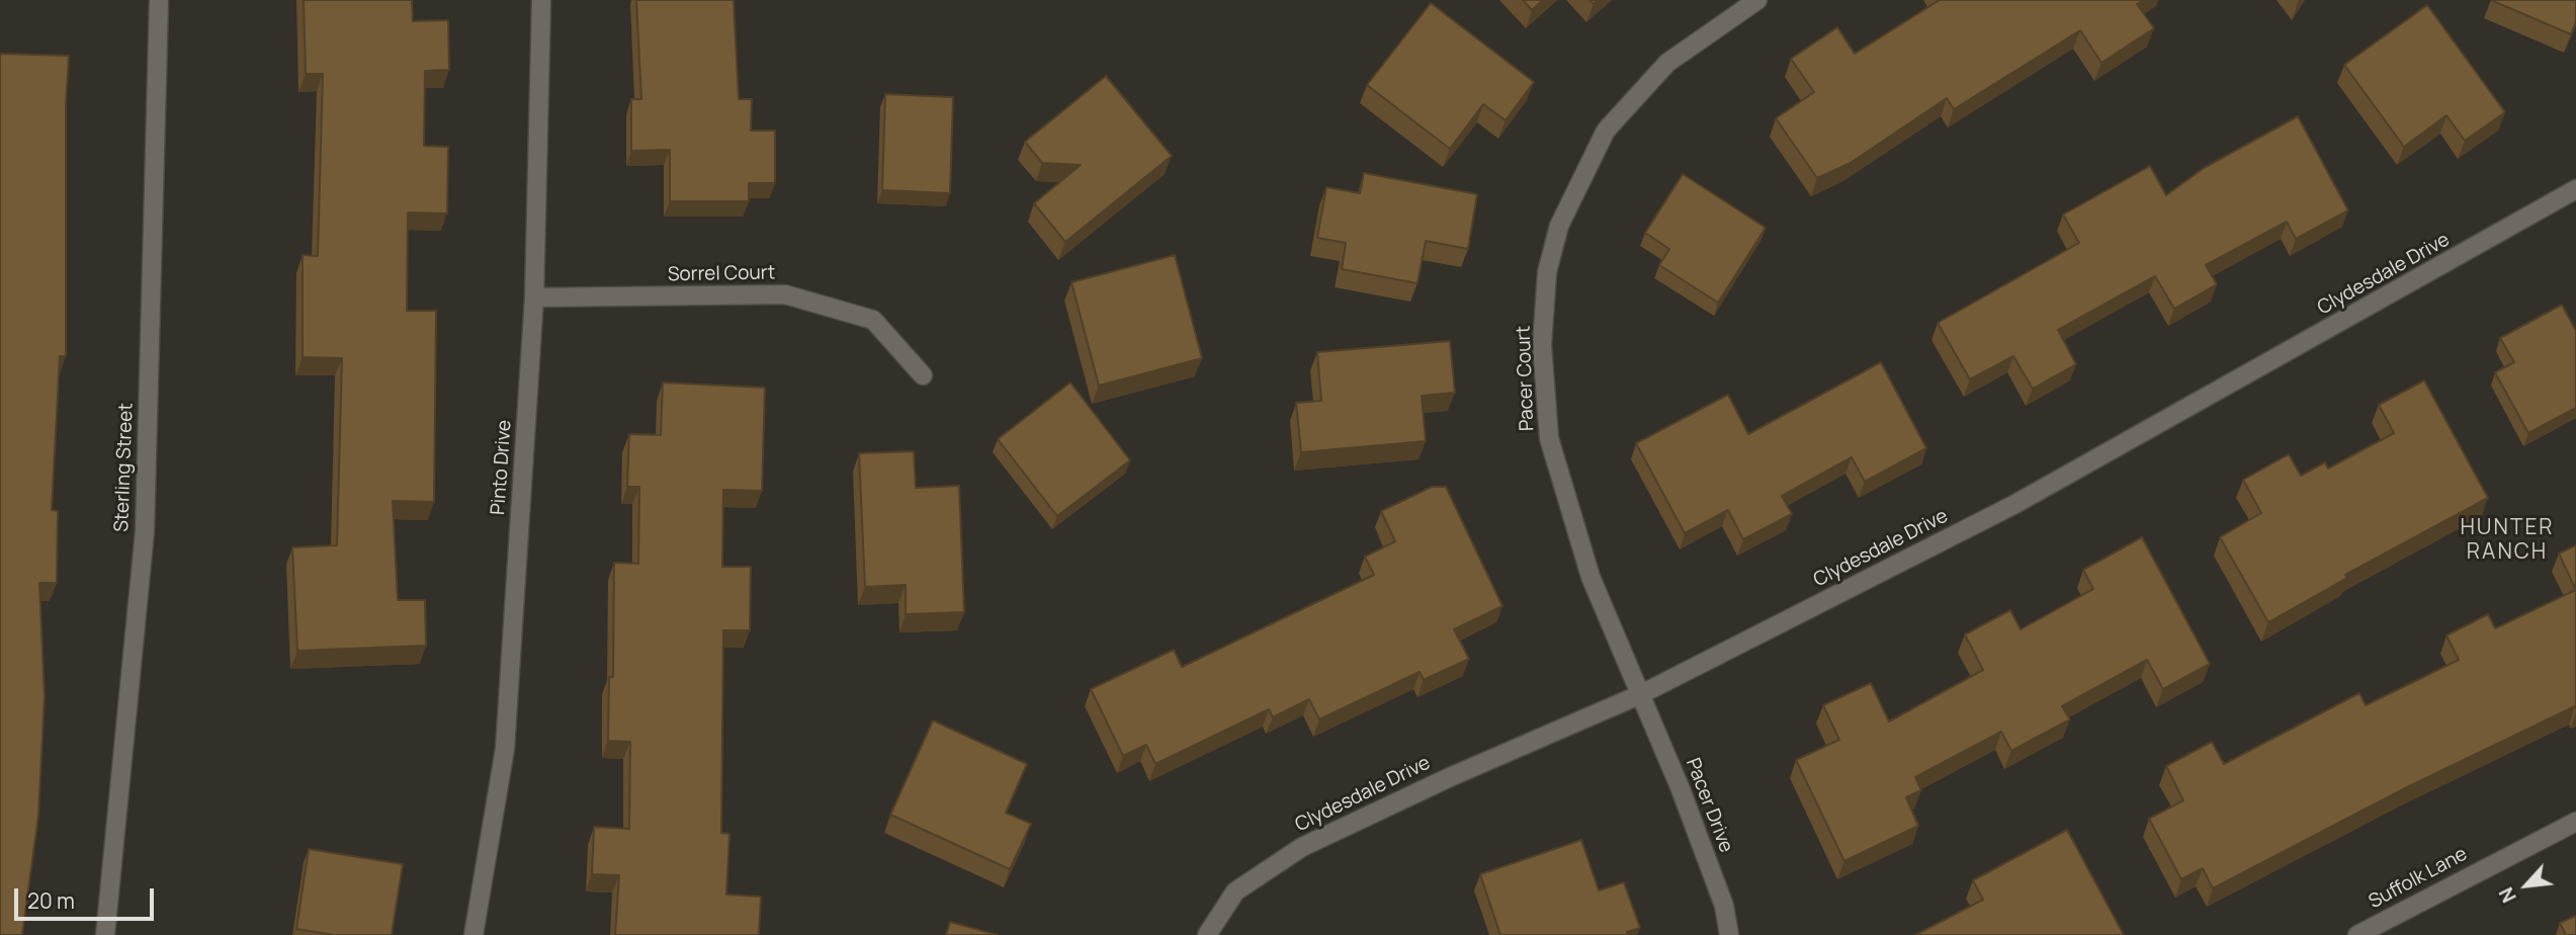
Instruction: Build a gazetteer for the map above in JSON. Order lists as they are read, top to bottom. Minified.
{"streets":{"street":["Sorrel Court","Clydesdale Drive","Pacer Court","Sterling Street","Pinto Drive","Pacer Drive","Suffolk Lane"]},"crossings":[["Sorrel Court","Pinto Drive"],["Clydesdale Drive","Pacer Court"],["Clydesdale Drive","Pacer Drive"],["Pacer Court","Pacer Drive"]],"districts":["HUNTER RANCH"],"scale_bar":"20 m","north":"bottom left"}
